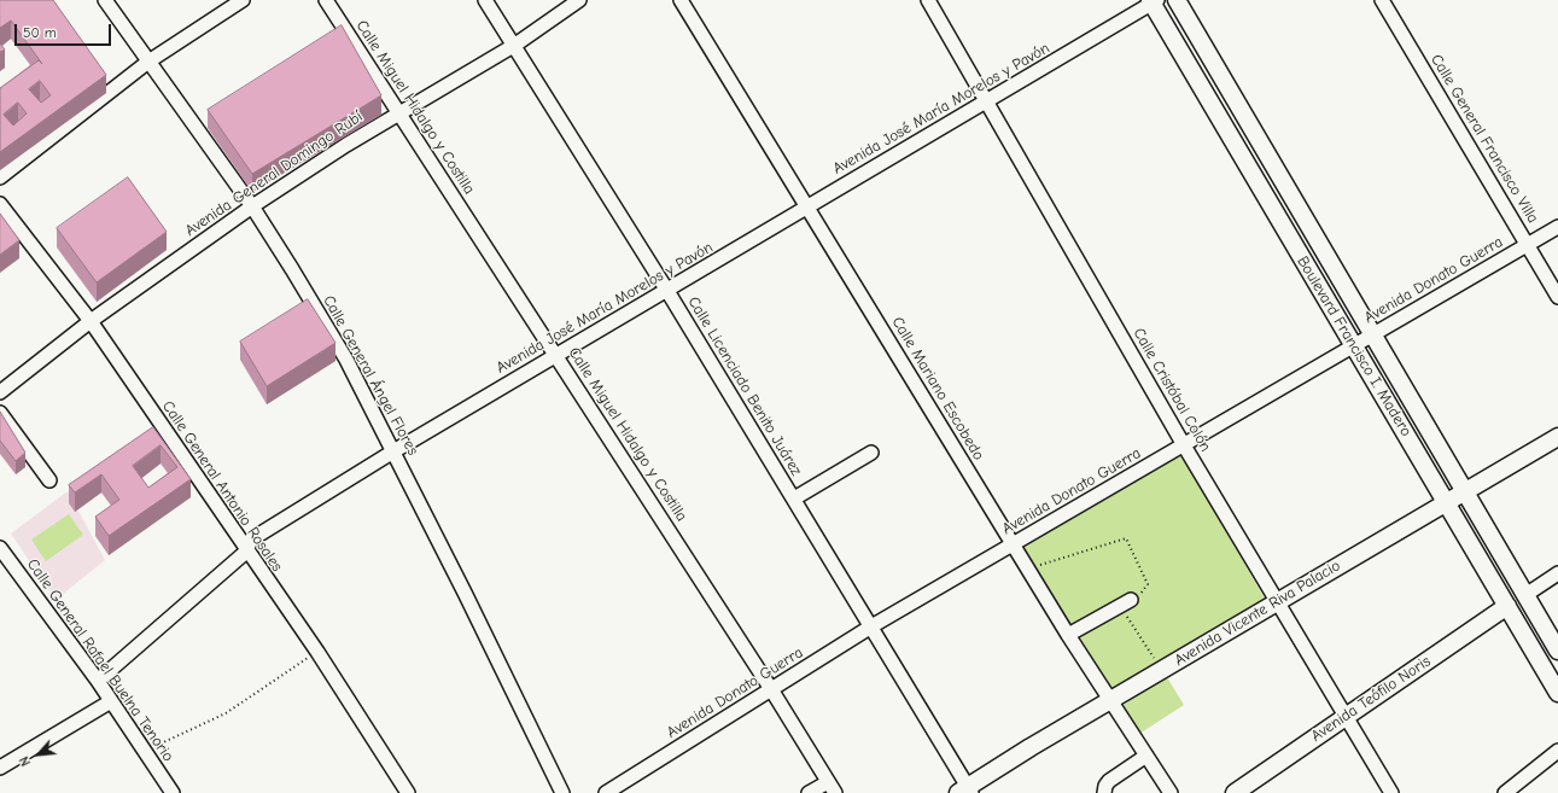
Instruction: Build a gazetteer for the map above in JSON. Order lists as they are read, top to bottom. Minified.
{"streets":{"main road":["Boulevard Francisco I. Madero","Avenida Vicente Riva Palacio","Avenida Teófilo Noris"],"street":["Calle Miguel Hidalgo y Costilla","Avenida José María Morelos y Pavón","Calle General Francisco Villa","Avenida General Domingo Rubí","Avenida Donato Guerra","Calle General Ángel Flores","Calle Licenciado Benito Juárez","Calle Mariano Escobedo","Calle Cristóbal Colón","Calle General Antonio Rosales","Calle General Rafael Buelna Tenorio"]},"crossings":[["Calle Miguel Hidalgo y Costilla","Avenida José María Morelos y Pavón"],["Calle Miguel Hidalgo y Costilla","Avenida General Domingo Rubí"],["Calle Miguel Hidalgo y Costilla","Avenida Donato Guerra"],["Avenida José María Morelos y Pavón","Boulevard Francisco I. Madero"],["Avenida José María Morelos y Pavón","Calle General Ángel Flores"],["Avenida José María Morelos y Pavón","Calle Licenciado Benito Juárez"],["Avenida José María Morelos y Pavón","Calle Mariano Escobedo"],["Avenida José María Morelos y Pavón","Calle Cristóbal Colón"],["Avenida José María Morelos y Pavón","Calle General Antonio Rosales"],["Avenida José María Morelos y Pavón","Calle General Rafael Buelna Tenorio"],["Calle General Francisco Villa","Avenida Donato Guerra"],["Avenida General Domingo Rubí","Calle General Ángel Flores"],["Avenida General Domingo Rubí","Calle Licenciado Benito Juárez"],["Avenida General Domingo Rubí","Calle General Antonio Rosales"],["Avenida Donato Guerra","Boulevard Francisco I. Madero"],["Avenida Donato Guerra","Calle Licenciado Benito Juárez"],["Avenida Donato Guerra","Calle Mariano Escobedo"],["Avenida Donato Guerra","Calle Cristóbal Colón"],["Boulevard Francisco I. Madero","Avenida Vicente Riva Palacio"],["Boulevard Francisco I. Madero","Avenida Teófilo Noris"],["Calle Licenciado Benito Juárez","Avenida Vicente Riva Palacio"],["Calle Mariano Escobedo","Avenida Vicente Riva Palacio"],["Calle Cristóbal Colón","Avenida Vicente Riva Palacio"],["Calle Cristóbal Colón","Avenida Teófilo Noris"]],"scale_bar":"50 m","north":"bottom left"}
